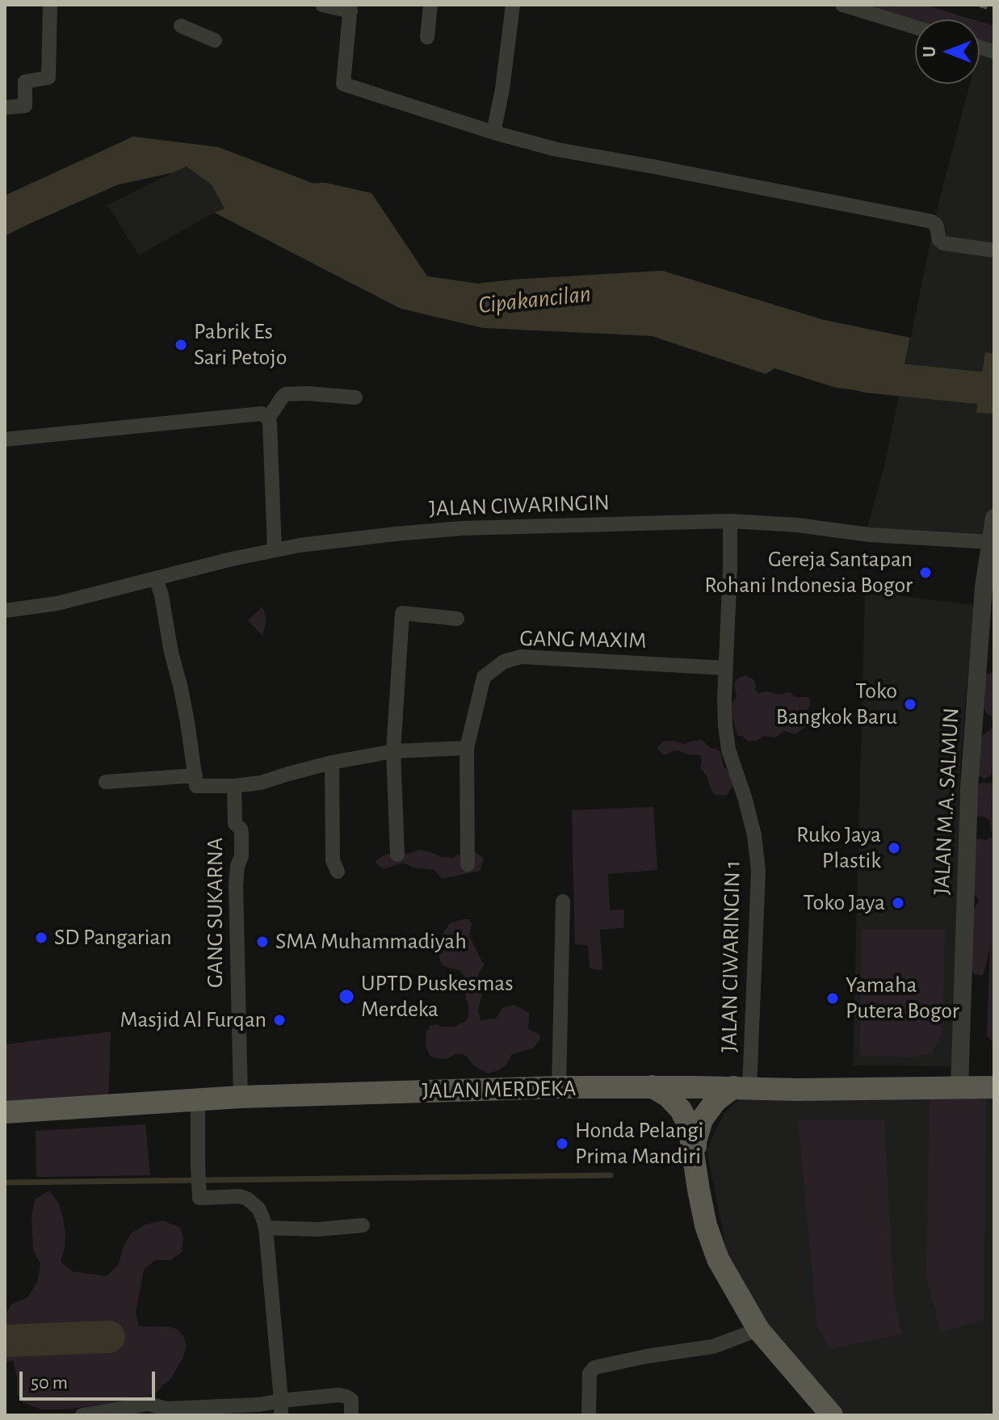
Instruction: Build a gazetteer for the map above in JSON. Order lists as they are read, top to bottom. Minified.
{"streets":{"main road":["JALAN MERDEKA"],"street":["JALAN CIWARINGIN","GANG MAXIM","JALAN M.A. SALMUN","GANG SUKARNA","JALAN CIWARINGIN 1"]},"crossings":[["JALAN CIWARINGIN","JALAN M.A. SALMUN"],["JALAN CIWARINGIN","JALAN CIWARINGIN 1"],["GANG MAXIM","JALAN CIWARINGIN 1"],["JALAN M.A. SALMUN","JALAN MERDEKA"],["GANG SUKARNA","JALAN MERDEKA"],["JALAN CIWARINGIN 1","JALAN MERDEKA"]],"water":["Cipakancilan"],"places":["Pabrik Es Sari Petojo","Gereja Santapan Rohani Indonesia Bogor","Toko Bangkok Baru","Ruko Jaya Plastik","Toko Jaya","SD Pangarian","SMA Muhammadiyah","UPTD Puskesmas Merdeka","Yamaha Putera Bogor","Masjid Al Furqan","Honda Pelangi Prima Mandiri"],"scale_bar":"50 m","north":"left"}
